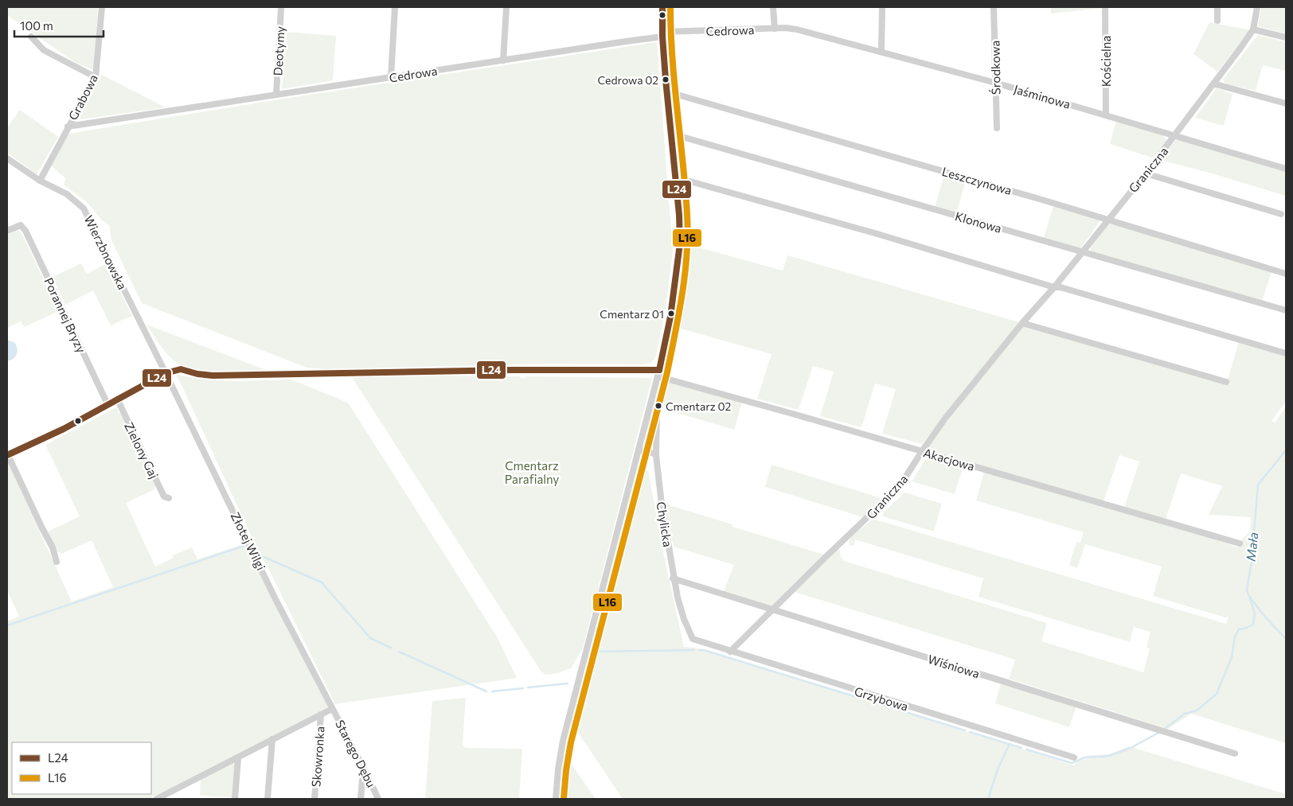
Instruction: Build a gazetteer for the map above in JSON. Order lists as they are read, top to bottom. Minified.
{"streets":{"street":["Cedrowa","Deotymy","Kościelna","Środkowa","Jaśminowa","Grabowa","Graniczna","Leszczynowa","Klonowa","Wierzbnowska","Porannej Bryzy","Zielony Gaj","Akacjowa","Chylicka","Złotej Wilgi","Wiśniowa","Grzybowa","Starego Dębu","Skowronka"]},"crossings":[["Cedrowa","Deotymy"],["Cedrowa","Jaśminowa"],["Cedrowa","Grabowa"],["Kościelna","Jaśminowa"],["Środkowa","Jaśminowa"],["Jaśminowa","Graniczna"],["Grabowa","Wierzbnowska"],["Graniczna","Leszczynowa"],["Graniczna","Klonowa"],["Graniczna","Akacjowa"],["Graniczna","Wiśniowa"],["Graniczna","Grzybowa"],["Wierzbnowska","Akacjowa"],["Wierzbnowska","Złotej Wilgi"],["Akacjowa","Złotej Wilgi"],["Chylicka","Wiśniowa"],["Chylicka","Grzybowa"],["Złotej Wilgi","Starego Dębu"]],"water":["Mała"],"parks":["Cmentarz Parafialny"],"places":["Cedrowa 02","Cmentarz 01","Cmentarz 02"],"lines":["transit line L24","transit line L16"],"legend":["L24","L16"],"scale_bar":"100 m"}
